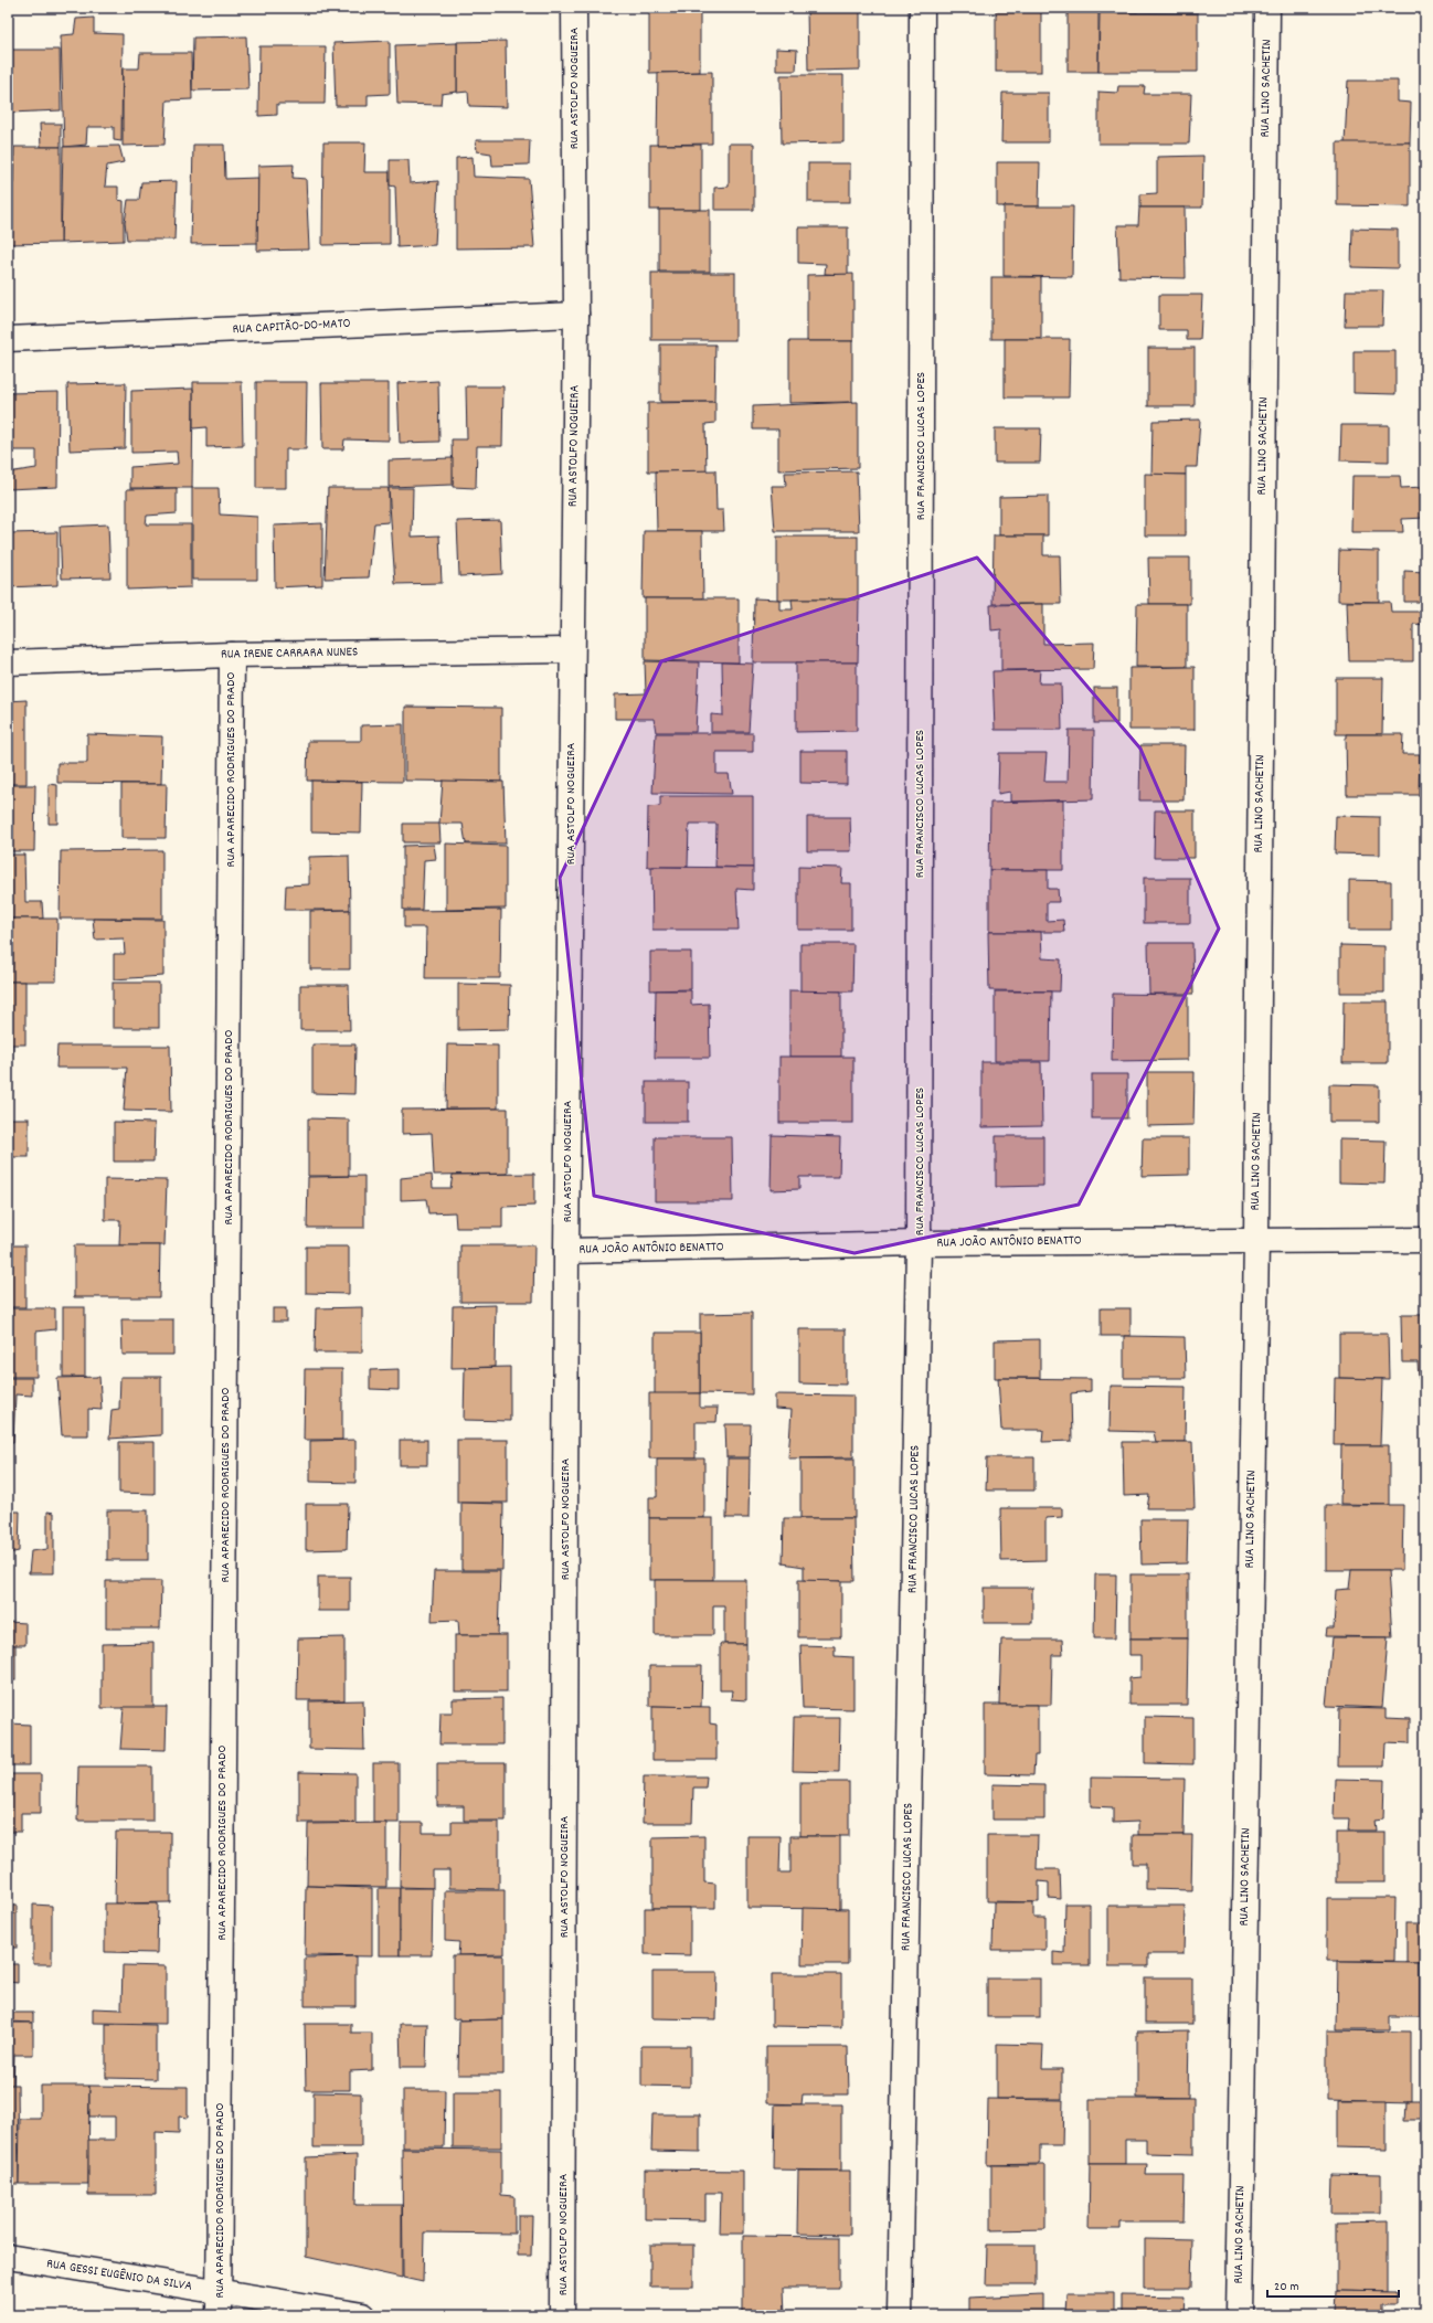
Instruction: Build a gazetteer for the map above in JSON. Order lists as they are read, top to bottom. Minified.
{"streets":{"street":["RUA ASTOLFO NOGUEIRA","RUA LINO SACHETIN","RUA CAPITÃO-DO-MATO","RUA FRANCISCO LUCAS LOPES","RUA IRENE CARRARA NUNES","RUA APARECIDO RODRIGUES DO PRADO","RUA JOÃO ANTÔNIO BENATTO","RUA GESSI EUGÊNIO DA SILVA"]},"crossings":[["RUA ASTOLFO NOGUEIRA","RUA CAPITÃO-DO-MATO"],["RUA ASTOLFO NOGUEIRA","RUA IRENE CARRARA NUNES"],["RUA ASTOLFO NOGUEIRA","RUA JOÃO ANTÔNIO BENATTO"],["RUA LINO SACHETIN","RUA JOÃO ANTÔNIO BENATTO"],["RUA FRANCISCO LUCAS LOPES","RUA JOÃO ANTÔNIO BENATTO"],["RUA IRENE CARRARA NUNES","RUA APARECIDO RODRIGUES DO PRADO"],["RUA APARECIDO RODRIGUES DO PRADO","RUA GESSI EUGÊNIO DA SILVA"]],"scale_bar":"20 m"}
